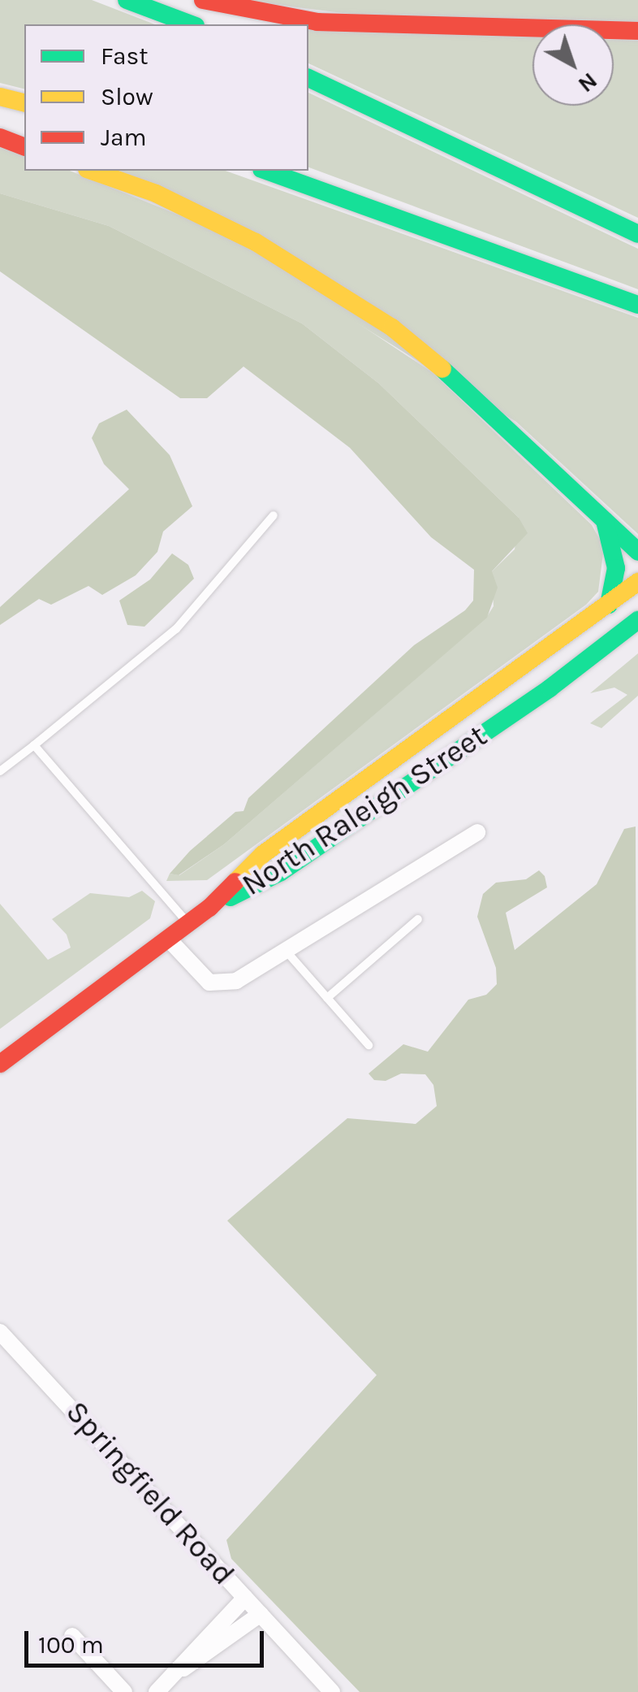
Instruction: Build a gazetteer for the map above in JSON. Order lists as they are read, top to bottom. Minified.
{"streets":{"main road":["North Raleigh Street"],"street":["Springfield Road"]},"legend":["Fast","Slow","Jam"],"scale_bar":"100 m","north":"bottom right"}
